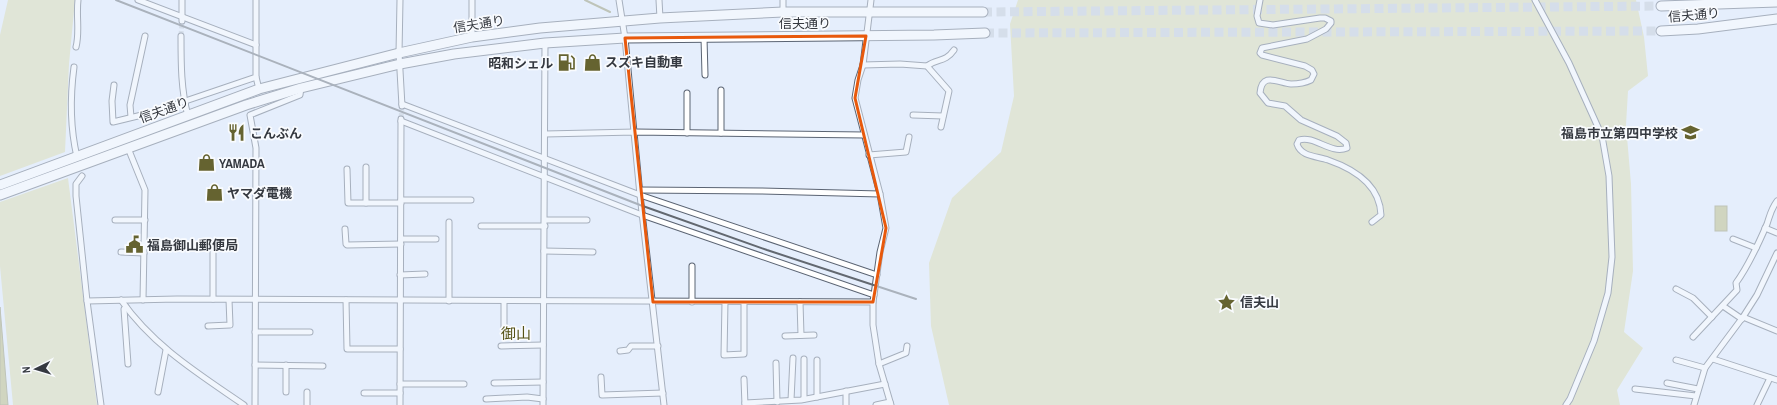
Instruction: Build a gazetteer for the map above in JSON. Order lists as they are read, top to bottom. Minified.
{"streets":{"highway":["信夫通り"]},"districts":["御山"],"places":{"shop":["スズキ自動車","YAMADA","ヤマダ電機"],"fuel station":["昭和シェル"],"restaurant":["こんぶん"],"school or university":["福島市立第四中学校"],"public building":["福島御山郵便局"],"place":["信夫山"]},"north":"left"}
